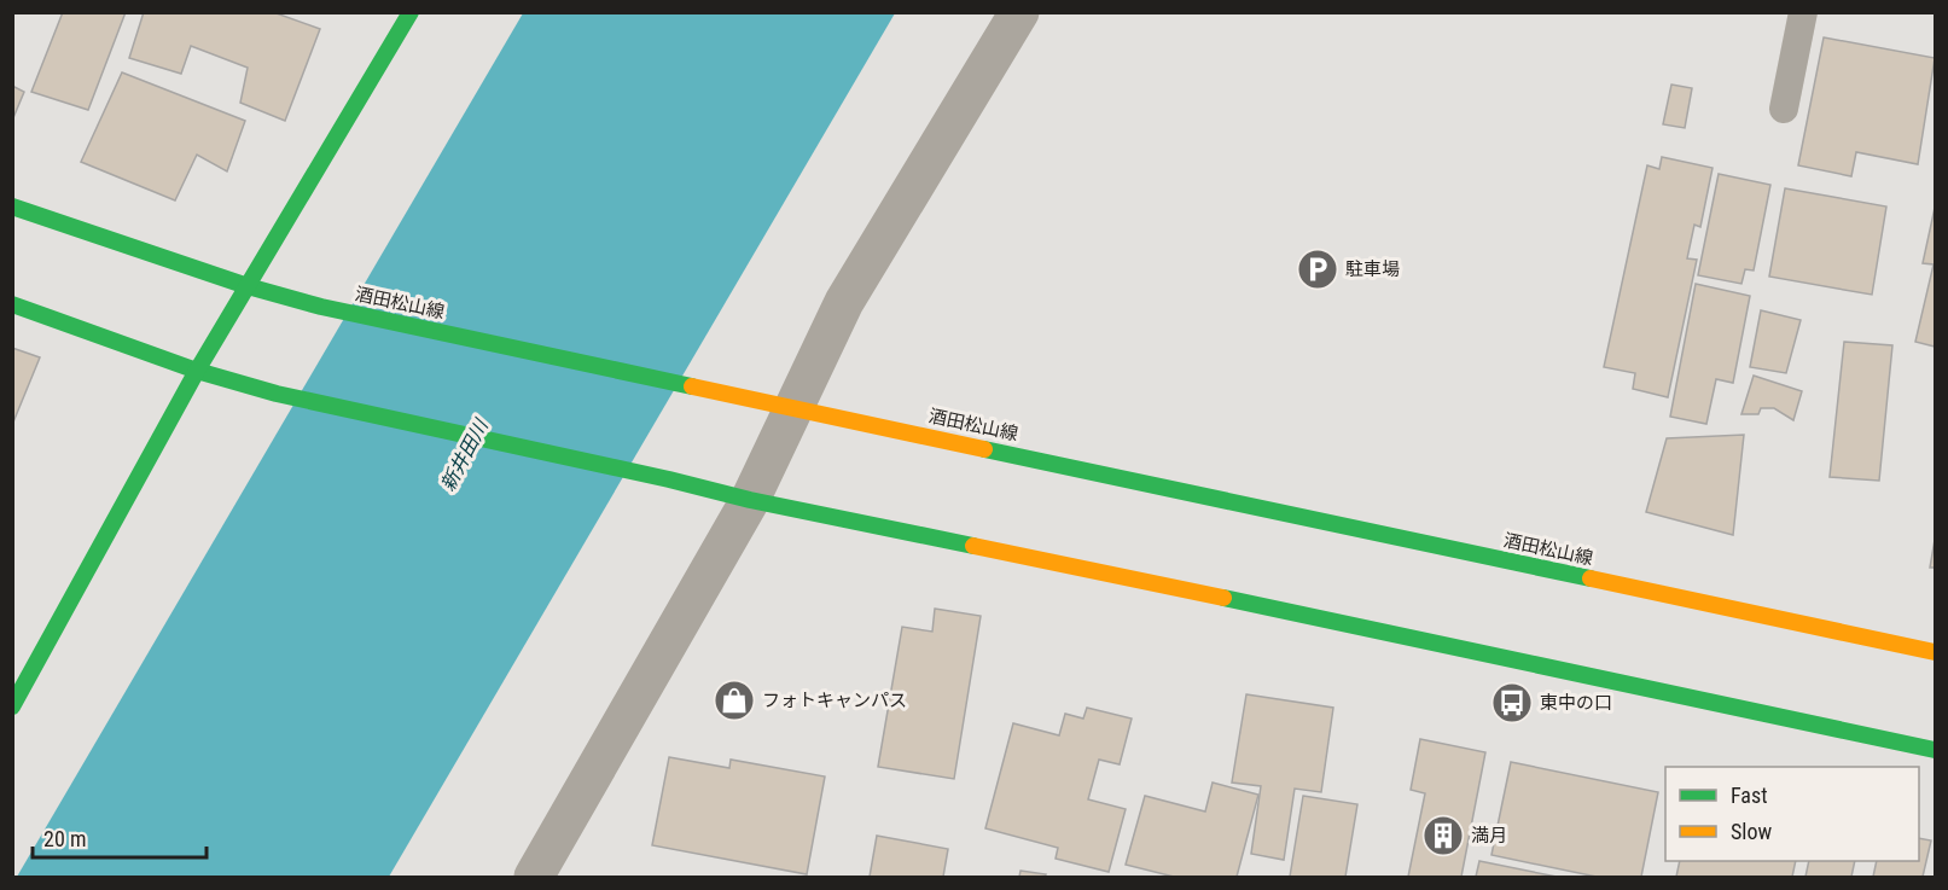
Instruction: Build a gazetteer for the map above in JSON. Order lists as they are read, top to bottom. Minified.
{"streets":{"main road":["酒田松山線"]},"water":["新井田川"],"places":{"parking":["駐車場"],"shop":["フォトキャンパス"],"bus stop":["東中の口"],"building":["満月"]},"legend":["Fast","Slow"],"scale_bar":"20 m"}
